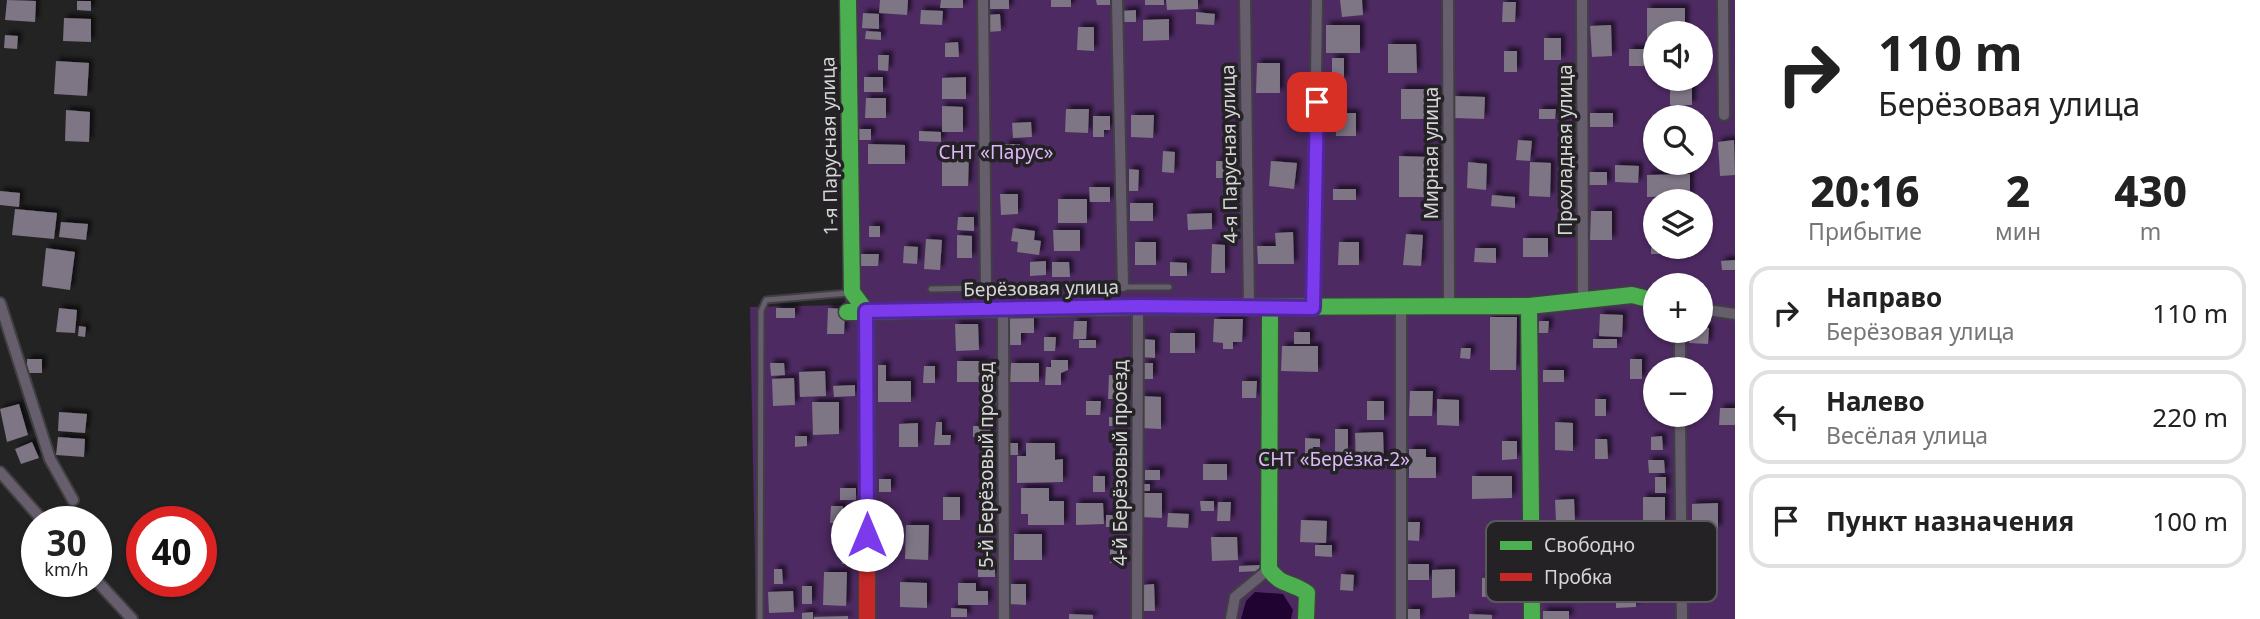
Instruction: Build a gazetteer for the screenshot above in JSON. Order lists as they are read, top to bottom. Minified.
{"streets":{"street":["1-я Парусная улица","Прохладная улица","Мирная улица","4-я Парусная улица","Берёзовая улица","4-й Берёзовый проезд","5-й Берёзовый проезд"]},"crossings":[["Прохладная улица","Берёзовая улица"],["Мирная улица","Берёзовая улица"],["4-я Парусная улица","Берёзовая улица"],["Берёзовая улица","4-й Берёзовый проезд"],["Берёзовая улица","5-й Берёзовый проезд"]],"parks":["СНТ «Парус»","СНТ «Берёзка-2»"],"legend":["Свободно","Пробка"],"page":{"turn":["110 m","Берёзовая улица"],"map_buttons":["+","−"],"eta":["20:16","Прибытие","2","мин","430","m"],"list":[{"name":"Направо","note":"Берёзовая улица","value":"110 m"},{"name":"Налево","note":"Весёлая улица","value":"220 m"},{"name":"Пункт назначения","value":"100 m"}],"speed":"30 km/h","limit":"40"}}
